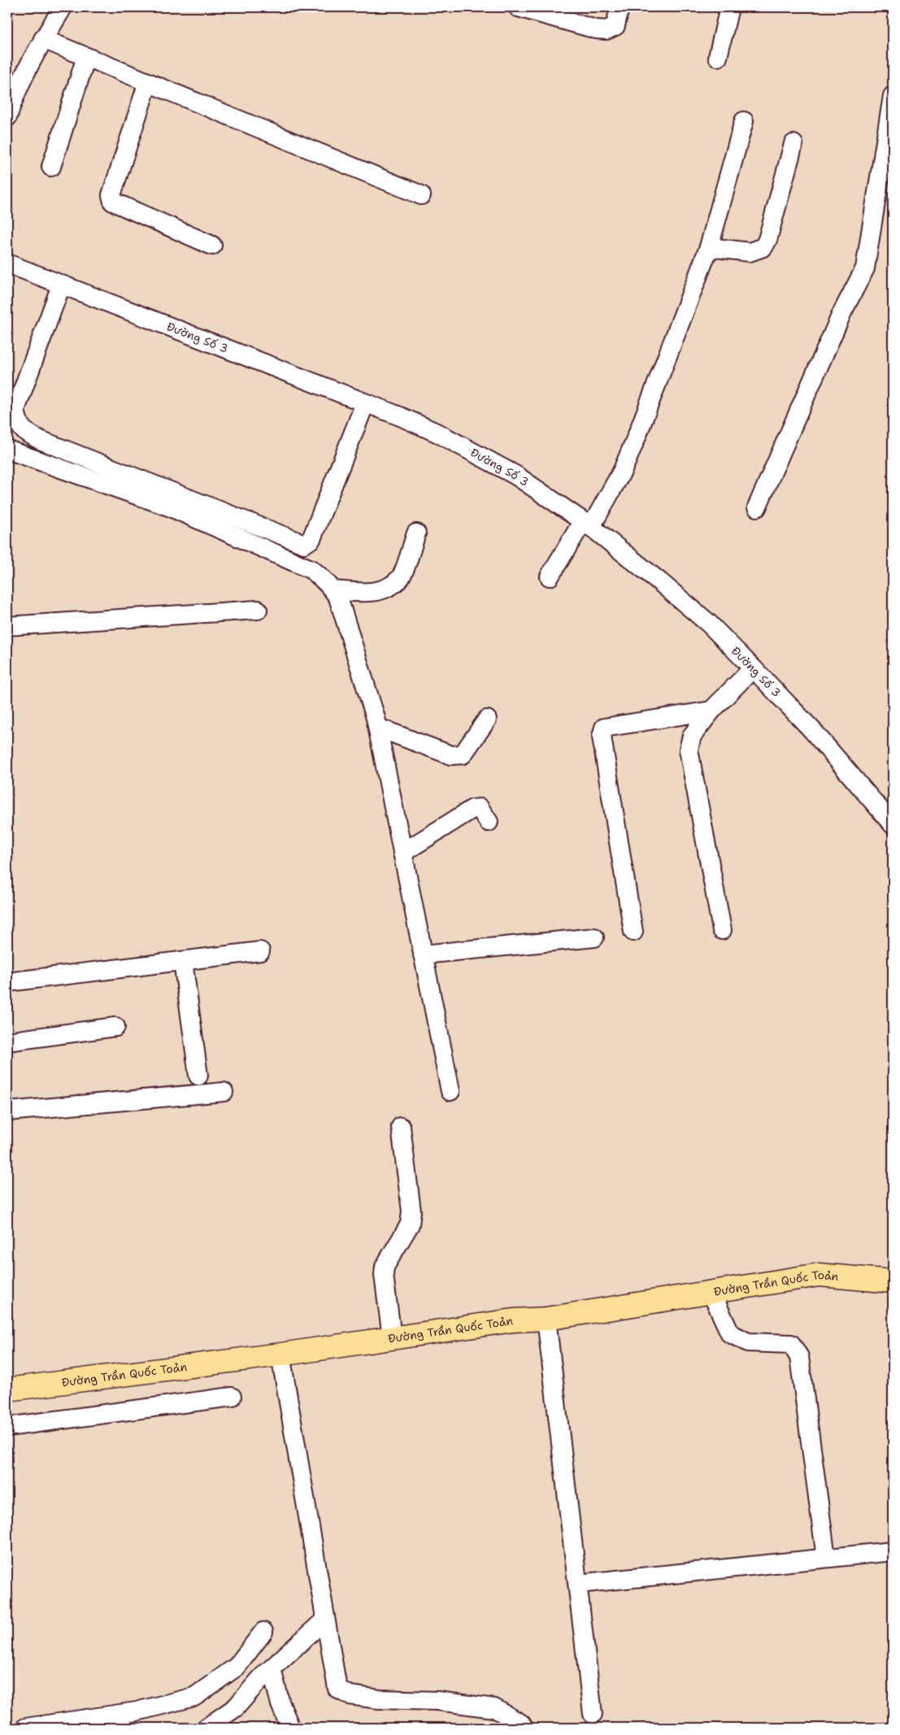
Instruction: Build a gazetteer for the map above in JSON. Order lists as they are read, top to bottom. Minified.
{"streets":{"main road":["Đường Trần Quốc Toản"],"street":["Đường Số 3"]}}
